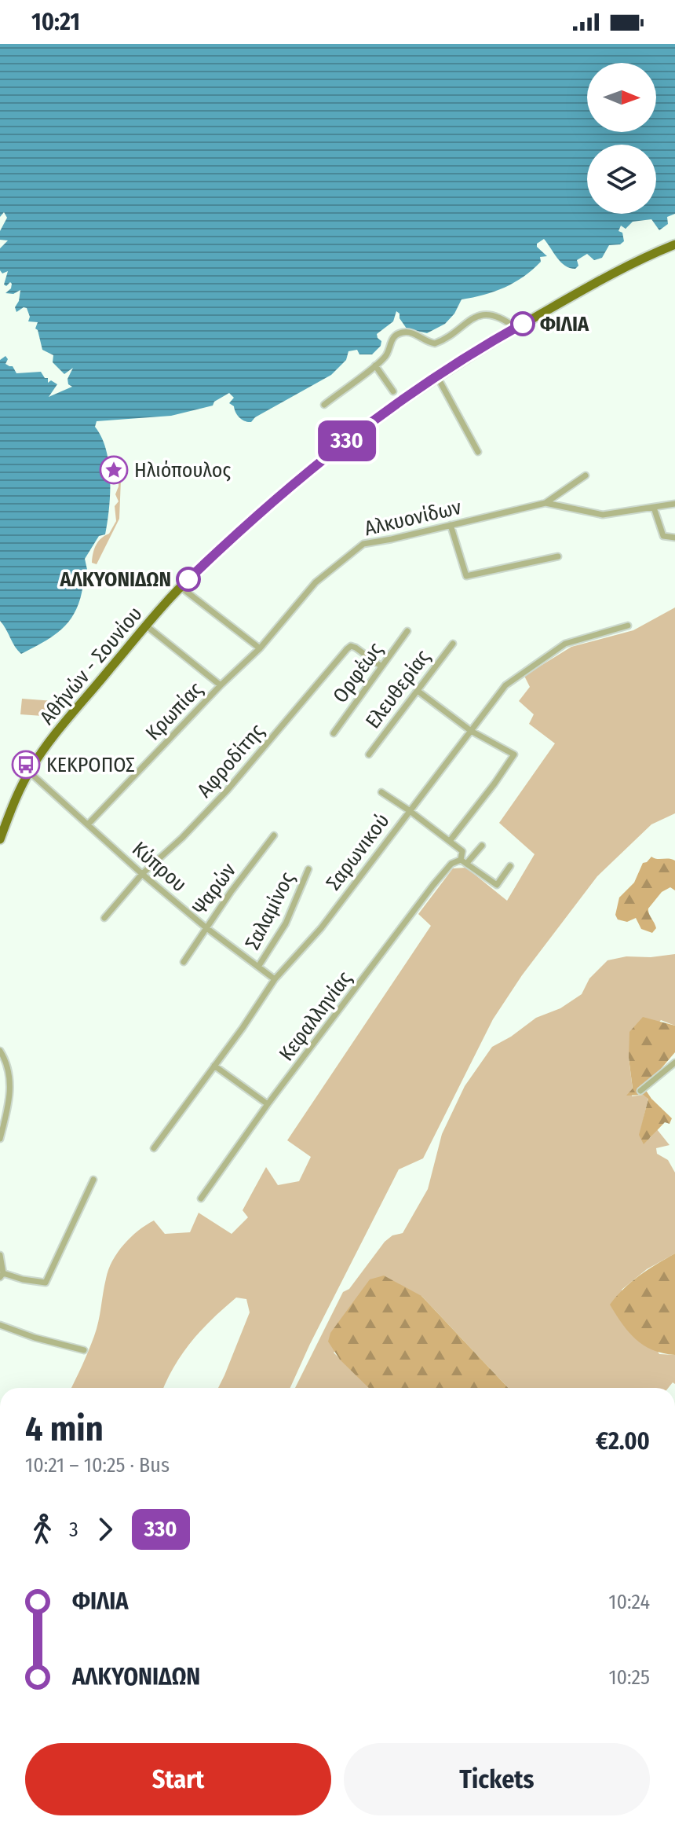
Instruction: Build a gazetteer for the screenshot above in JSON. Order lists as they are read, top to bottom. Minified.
{"streets":{"main road":["Αθήνών - Σουνίου"],"street":["Αλκυονίδων","Ορφέως","Ελευθερίας","Κρωπίας","Αφροδίτης","Σαρωνικού","Κύπρου","Ψαρών","Σαλαμίνος","Κεφαλληνίας"]},"crossings":[["Αλκυονίδων","Κρωπίας"],["Αθήνών - Σουνίου","Κύπρου"],["Ορφέως","Αφροδίτης"],["Κρωπίας","Κύπρου"],["Αφροδίτης","Κύπρου"],["Σαρωνικού","Κύπρου"],["Κύπρου","Ψαρών"],["Κύπρου","Σαλαμίνος"]],"places":{"other":["ΦΙΛΙΑ","ΑΛΚΥΟΝΙΔΩΝ"],"place":["Ηλιόπουλος"],"bus stop":["ΚΕΚΡΟΠΟΣ"]},"lines":["bus line 330"],"north":"right","page":{"status":"10:21","on_map":"330","heading":["4 min","10:21 – 10:25 · Bus","€2.00"],"legs":["3","330"],"list":[{"name":"ΦΙΛΙΑ","value":"10:24"},{"name":"ΑΛΚΥΟΝΙΔΩΝ","value":"10:25"}],"buttons":["Start","Tickets"]}}
